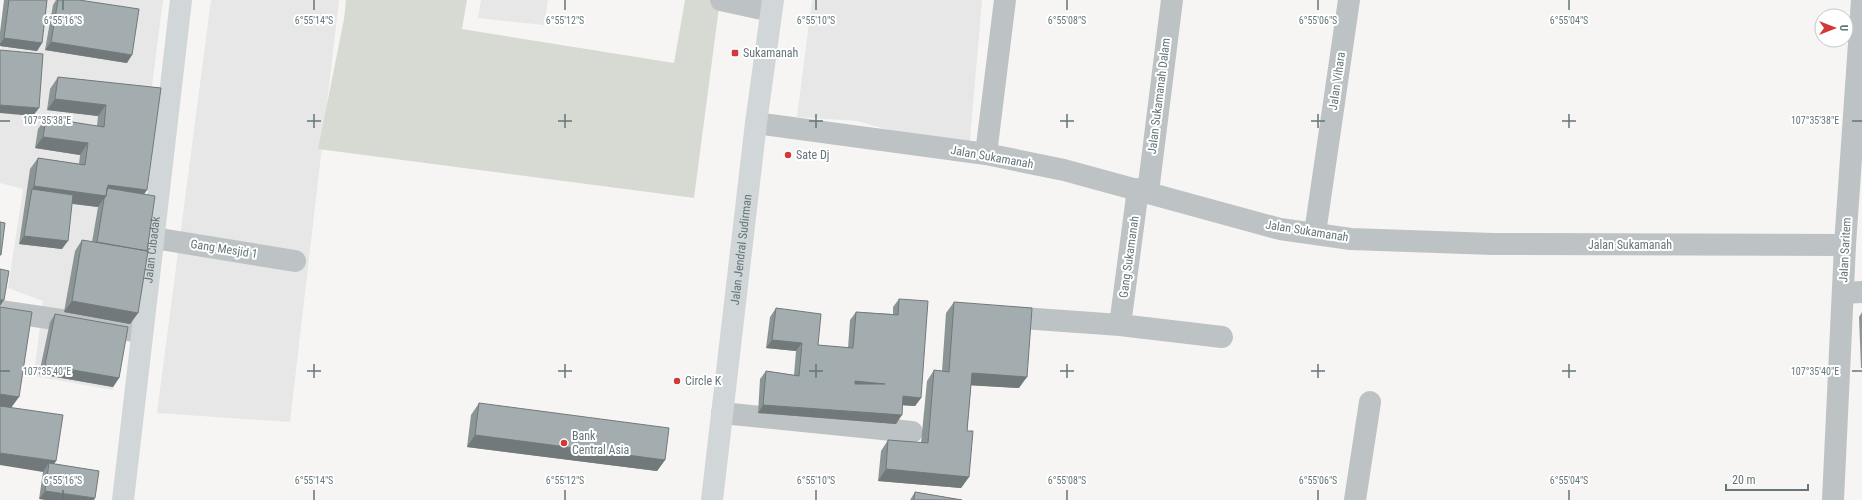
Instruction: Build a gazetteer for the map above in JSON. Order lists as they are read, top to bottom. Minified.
{"streets":{"main road":["Jalan Cibadak","Jalan Jendral Sudirman"],"street":["Jalan Vihara","Jalan Sukamanah Dalam","Jalan Sukamanah","Gang Mesjid 1","Jalan Saritem","Gang Sukamanah"]},"crossings":[["Jalan Vihara","Jalan Sukamanah"],["Jalan Sukamanah Dalam","Jalan Sukamanah"],["Jalan Sukamanah Dalam","Gang Sukamanah"],["Jalan Sukamanah","Jalan Jendral Sudirman"],["Jalan Sukamanah","Jalan Saritem"],["Jalan Sukamanah","Gang Sukamanah"],["Gang Mesjid 1","Jalan Cibadak"]],"places":{"transit":["Sukamanah"],"other":["Sate Dj","Circle K","Bank Central Asia"]},"scale_bar":"20 m","north":"right","coordinates":["6°55'16\"S","6°55'14\"S","6°55'12\"S","6°55'10\"S","6°55'08\"S","6°55'06\"S","6°55'04\"S","107°35'38\"E","107°35'40\"E"]}
